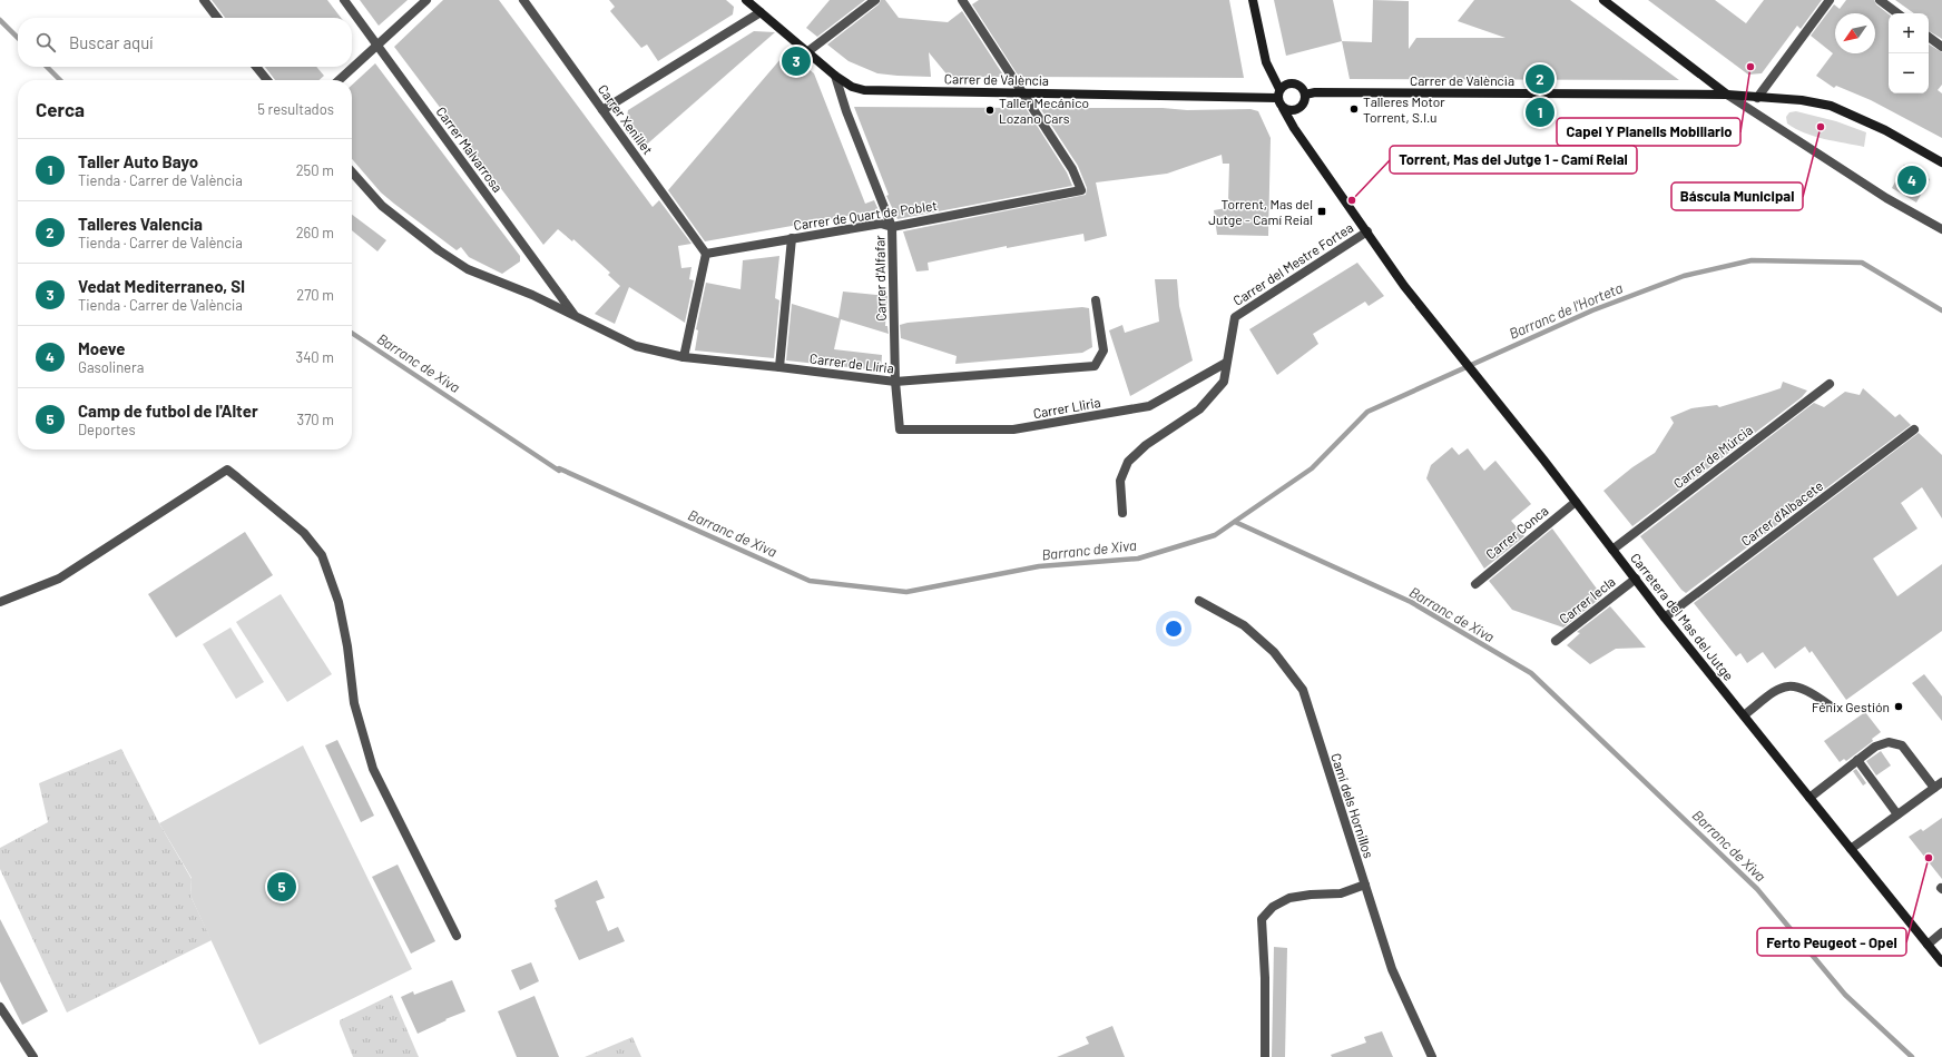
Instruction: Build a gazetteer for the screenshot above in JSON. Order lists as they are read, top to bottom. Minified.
{"streets":{"street":["Carrer de València","Carrer Xenillet","Carrer Malvarrosa","Carrer de Quart de Poblet","Carrer del Mestre Fortea","Carrer d'Alfafar","Carrer de Llíria","Carrer Lliria","Carrer de Múrcia","Carrer d'Albacete","Carrer Conca","Carrer Iecla","Carretera del Mas del Jutge","Camí dels Hornillos"]},"crossings":[["Carrer de València","Carrer de Quart de Poblet"],["Carrer de València","Carrer d'Alfafar"],["Carrer de València","Carretera del Mas del Jutge"],["Carrer Xenillet","Carrer de Quart de Poblet"],["Carrer Malvarrosa","Carrer de Llíria"],["Carrer de Quart de Poblet","Carrer d'Alfafar"],["Carrer del Mestre Fortea","Carrer Lliria"],["Carrer del Mestre Fortea","Carretera del Mas del Jutge"],["Carrer d'Alfafar","Carrer de Llíria"],["Carrer d'Alfafar","Carrer Lliria"],["Carrer de Múrcia","Carretera del Mas del Jutge"],["Carrer d'Albacete","Carretera del Mas del Jutge"],["Carrer Conca","Carretera del Mas del Jutge"],["Carrer Iecla","Carretera del Mas del Jutge"]],"water":["Barranc de l'Horteta","Barranc de Xiva"],"places":{"other":["Capel Y Planells Mobiliario","Talleres Motor Torrent, S.l.u","Taller Mecánico Lozano Cars","Báscula Municipal","Torrent, Mas del Jutge 1 - Camí Reial","Fénix Gestión","Ferto Peugeot - Opel"],"transit":["Torrent, Mas del Jutge - Camí Reial"]},"north":"bottom left","page":{"map_buttons":["+","−"],"search":"Buscar aquí","pins":["3","2","1","4","5"],"heading":["Cerca","5 resultados"],"list":[{"mark":"1","name":"Taller Auto Bayo","note":"Tienda · Carrer de València","value":"250 m"},{"mark":"2","name":"Talleres Valencia","note":"Tienda · Carrer de València","value":"260 m"},{"mark":"3","name":"Vedat Mediterraneo, Sl","note":"Tienda · Carrer de València","value":"270 m"},{"mark":"4","name":"Moeve","note":"Gasolinera","value":"340 m"},{"mark":"5","name":"Camp de futbol de l'Alter","note":"Deportes","value":"370 m"}]}}
